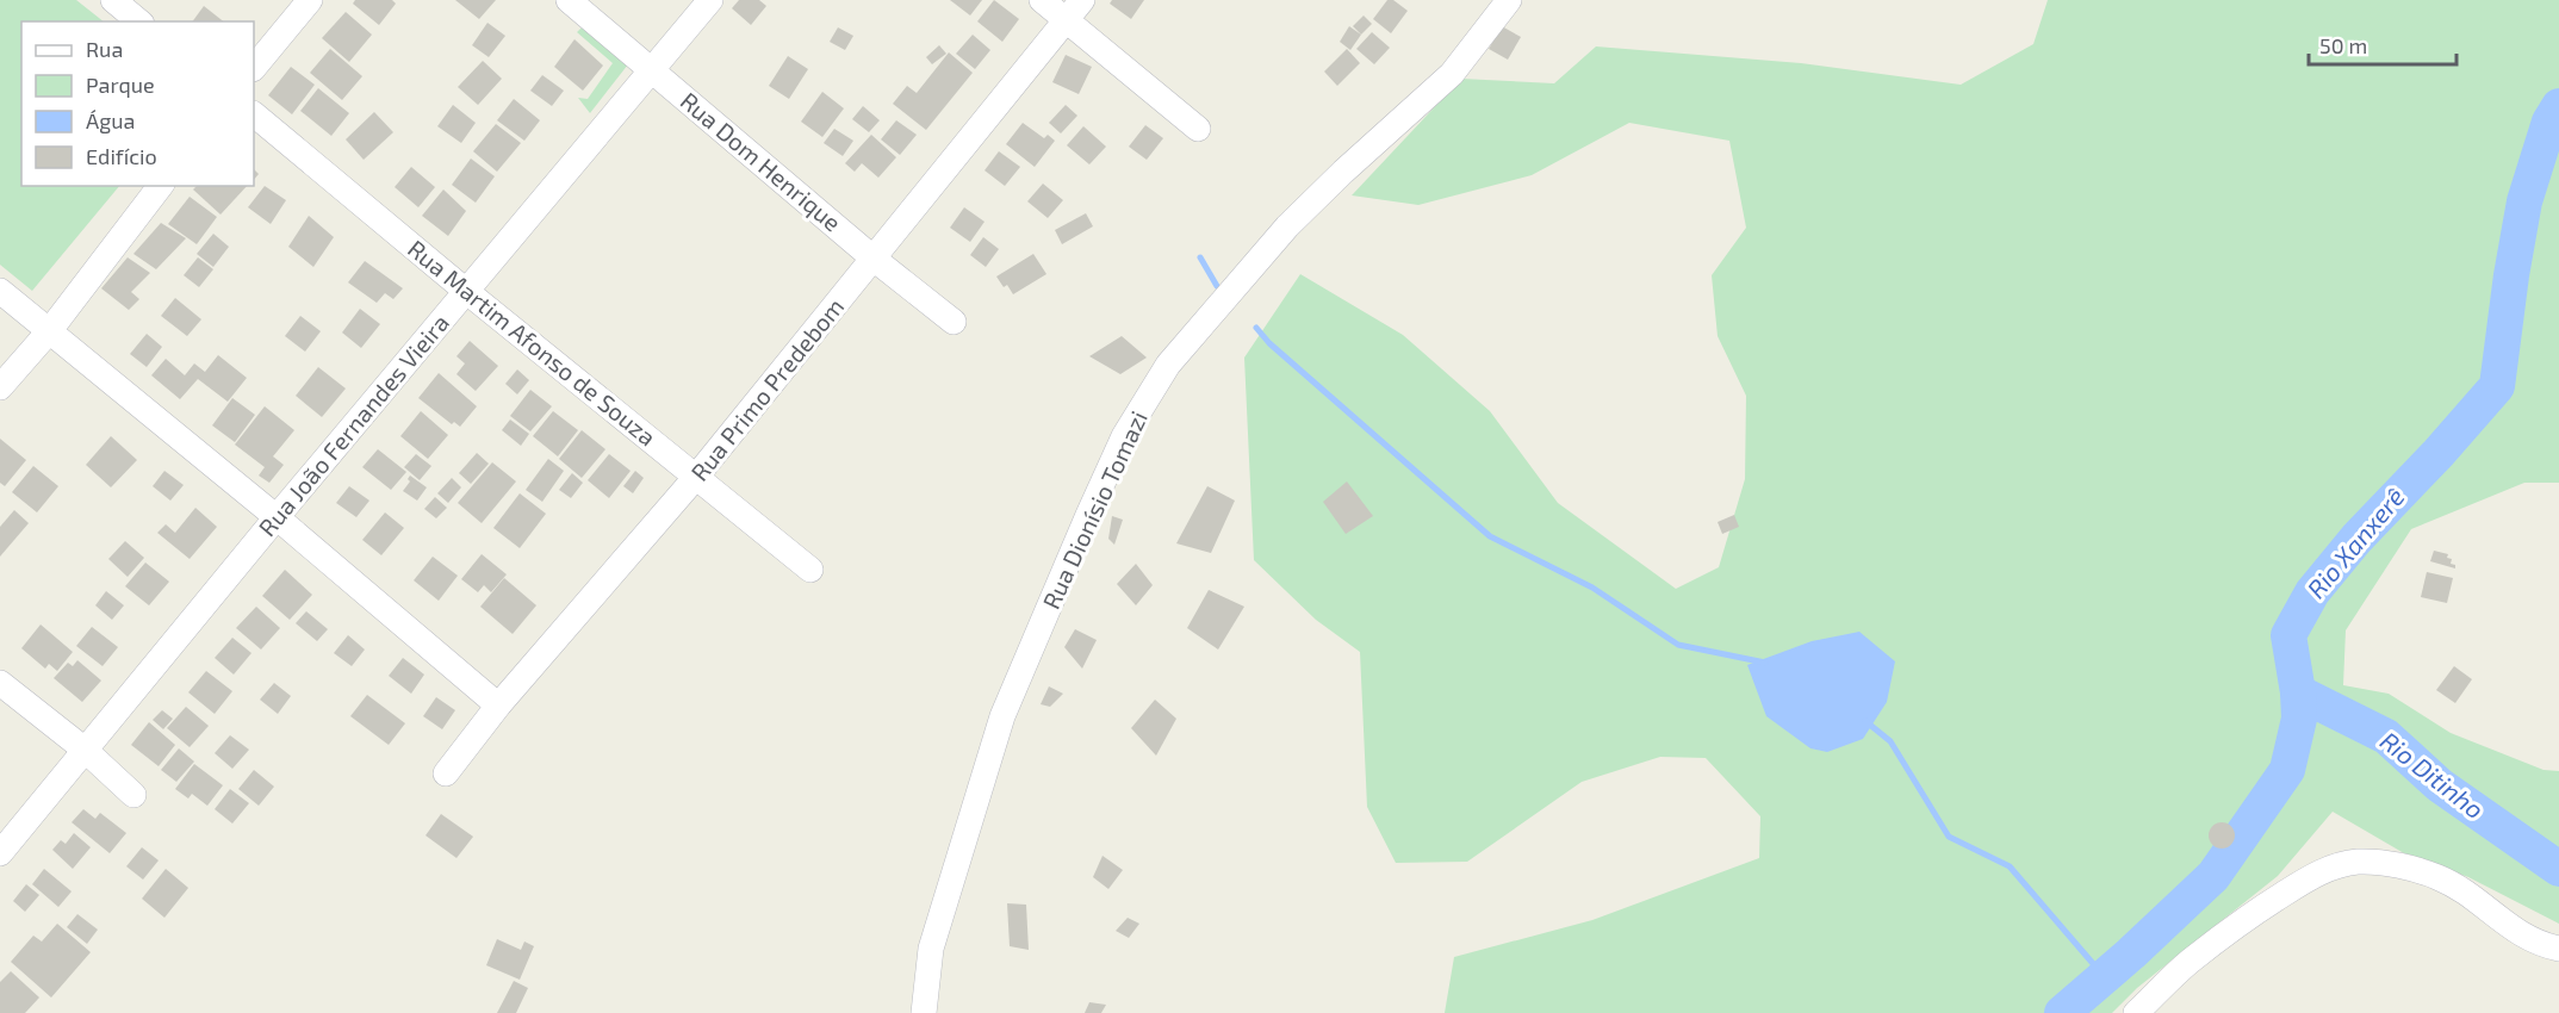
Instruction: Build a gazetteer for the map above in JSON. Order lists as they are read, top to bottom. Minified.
{"streets":{"street":["Rua Dom Henrique","Rua Martim Afonso de Souza","Rua Primo Predebom","Rua João Fernandes Vieira","Rua Dionísio Tomazi"]},"crossings":[["Rua Dom Henrique","Rua Primo Predebom"],["Rua Dom Henrique","Rua João Fernandes Vieira"],["Rua Martim Afonso de Souza","Rua Primo Predebom"],["Rua Martim Afonso de Souza","Rua João Fernandes Vieira"]],"water":["Rio Xanxerê","Rio Ditinho"],"legend":["Rua","Parque","Água","Edifício"],"scale_bar":"50 m"}
